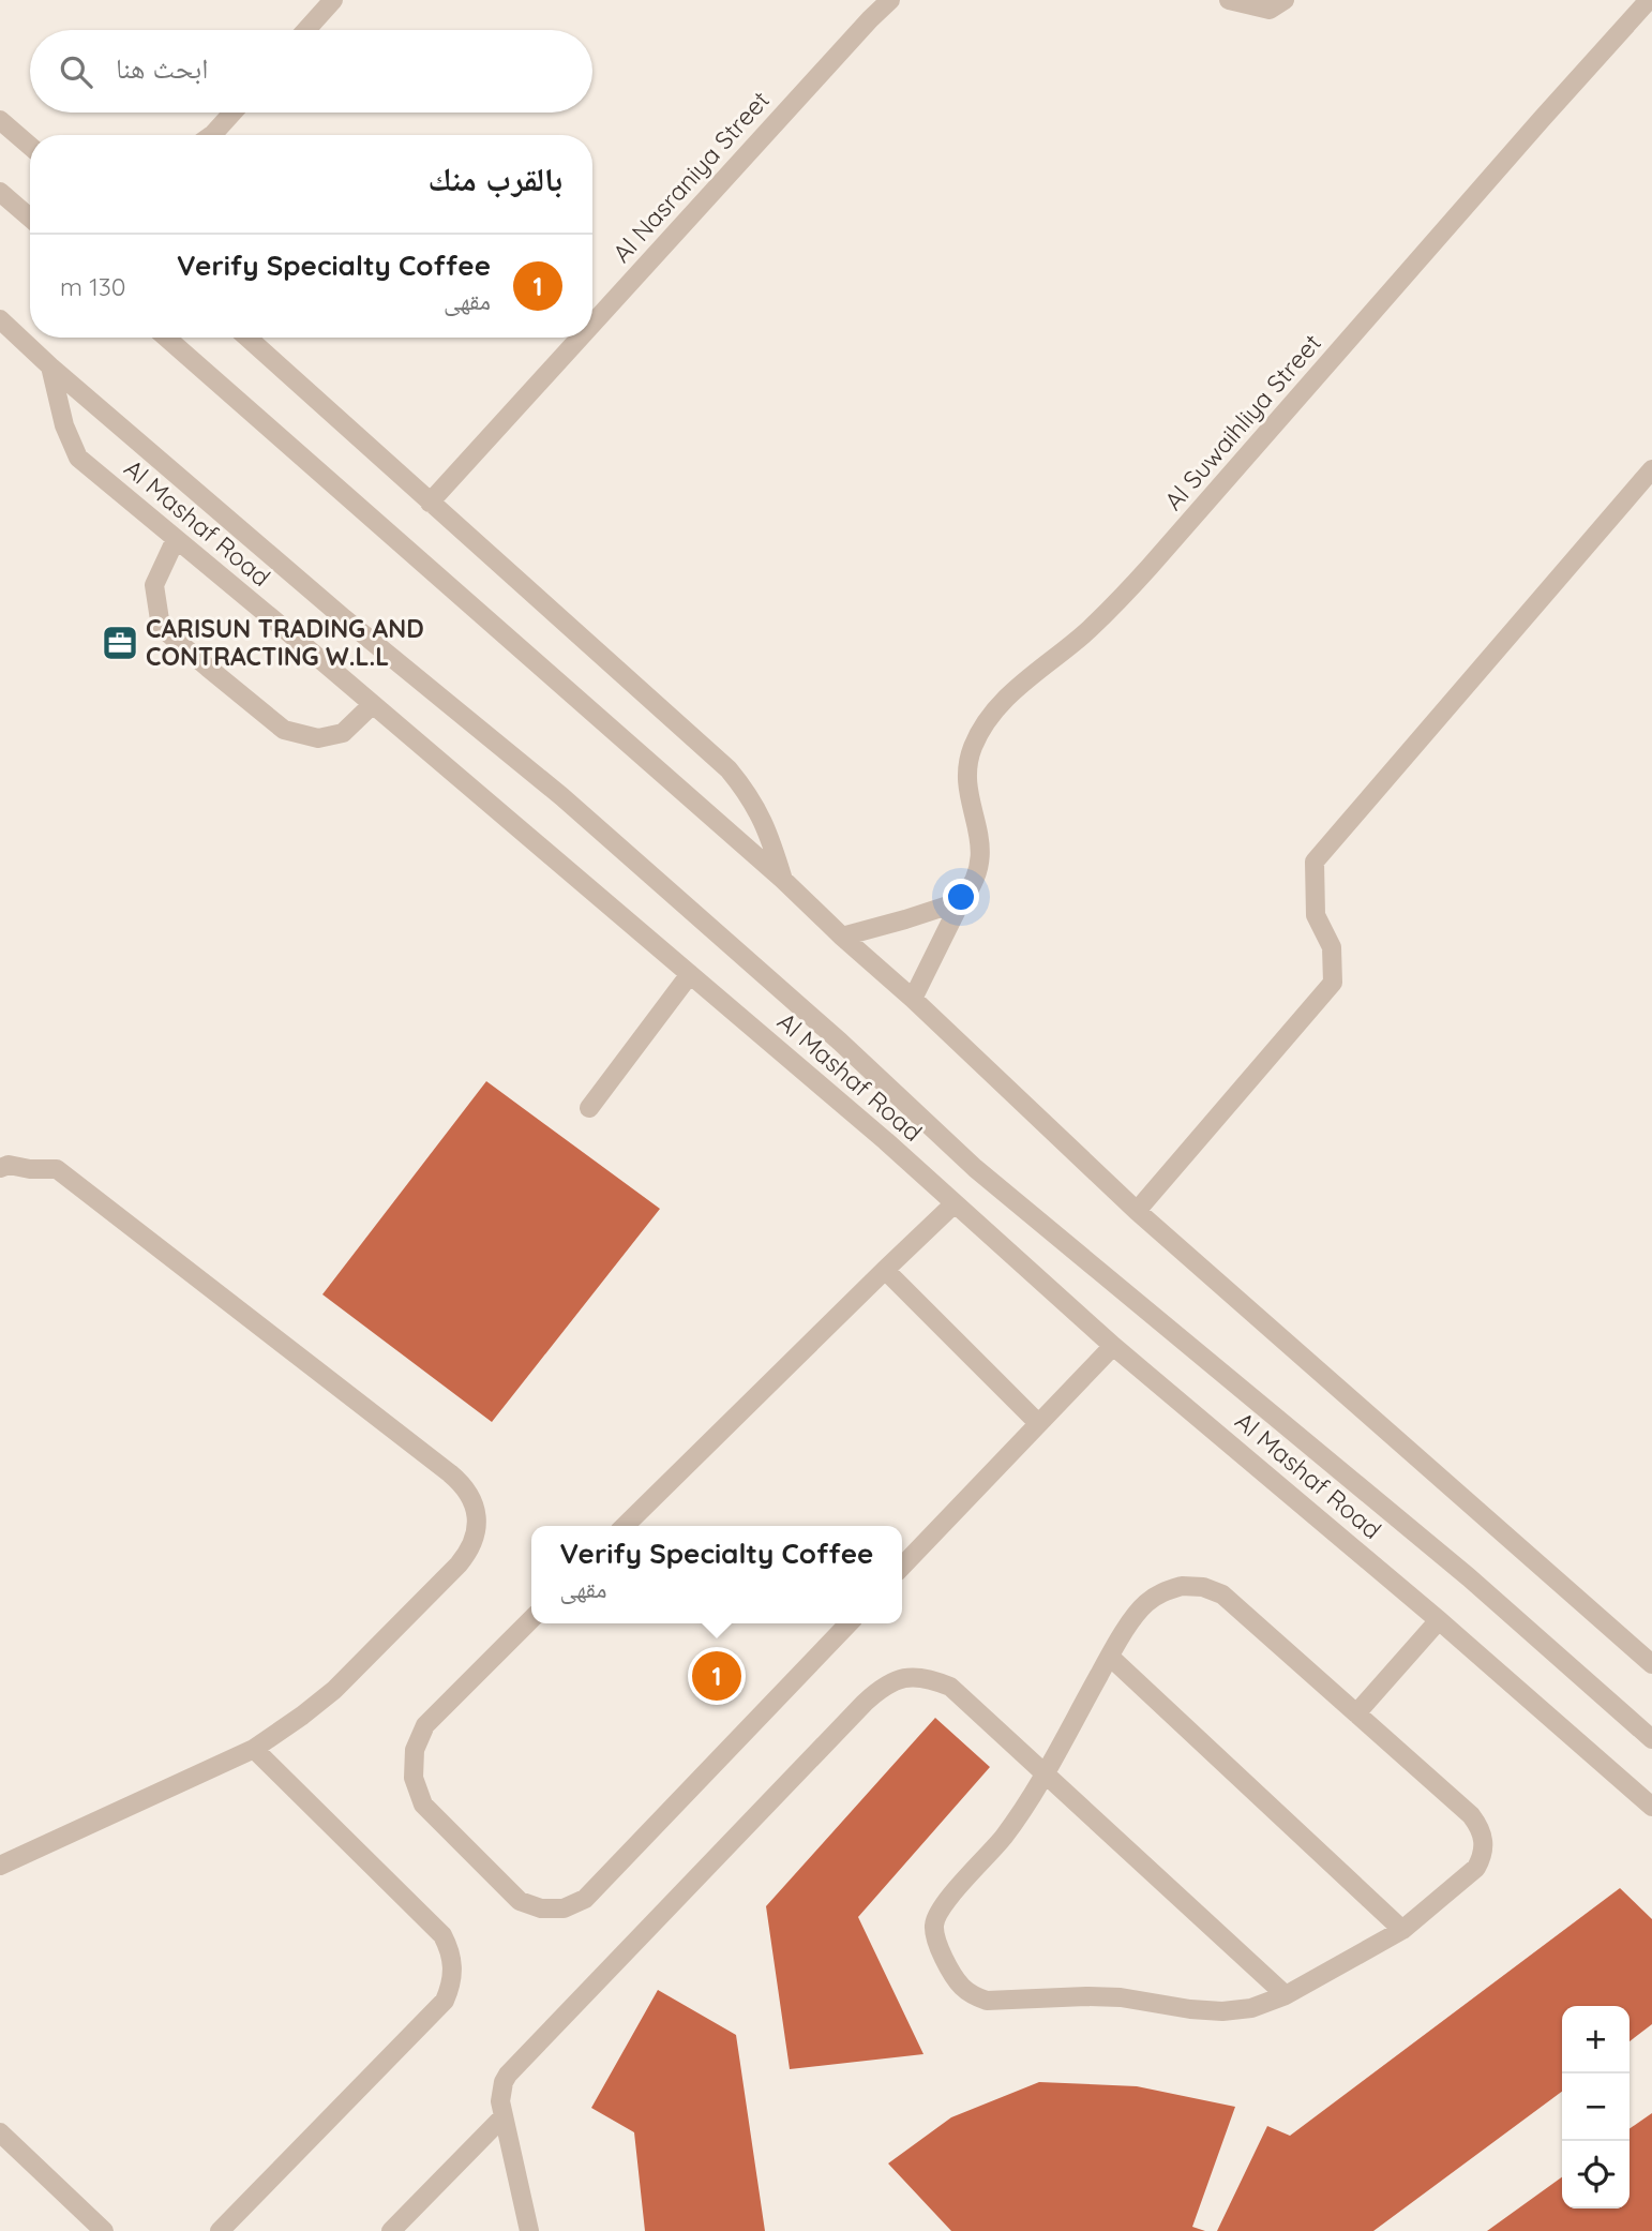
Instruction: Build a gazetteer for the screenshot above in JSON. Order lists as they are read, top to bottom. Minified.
{"streets":{"street":["Al Nasraniya Street","Al Suwaihliya Street","Al Mashaf Road"]},"places":{"office":["CARISUN TRADING AND CONTRACTING W.L.L"]},"page":{"search":"ابحث هنا","heading":"بالقرب منك","list":[{"mark":"1","name":"Verify Specialty Coffee","note":"مقهى","value":"130 m"}],"popup":["Verify Specialty Coffee","مقهى"],"pins":"1","map_buttons":["+","−"]}}
